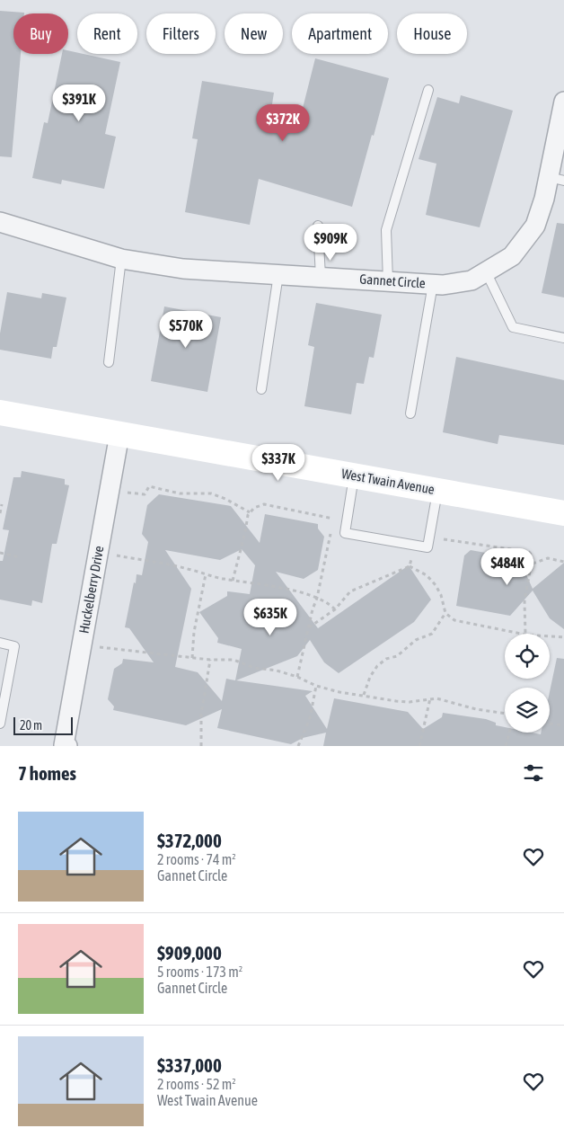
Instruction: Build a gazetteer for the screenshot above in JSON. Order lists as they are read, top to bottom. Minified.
{"streets":{"main road":["West Twain Avenue"],"street":["Gannet Circle","Huckelberry Drive"]},"crossings":[["West Twain Avenue","Huckelberry Drive"]],"scale_bar":"20 m","page":{"chip":["Buy","Rent","Filters","New","Apartment","House"],"price":["$391K","$372K","$909K","$570K","$337K","$484K","$635K"],"scale":"20 m","heading":"7 homes","list":[{"name":"$372,000","note":"2 rooms · 74 m² · Gannet Circle"},{"name":"$909,000","note":"5 rooms · 173 m² · Gannet Circle"},{"name":"$337,000","note":"2 rooms · 52 m² · West Twain Avenue"}]}}
